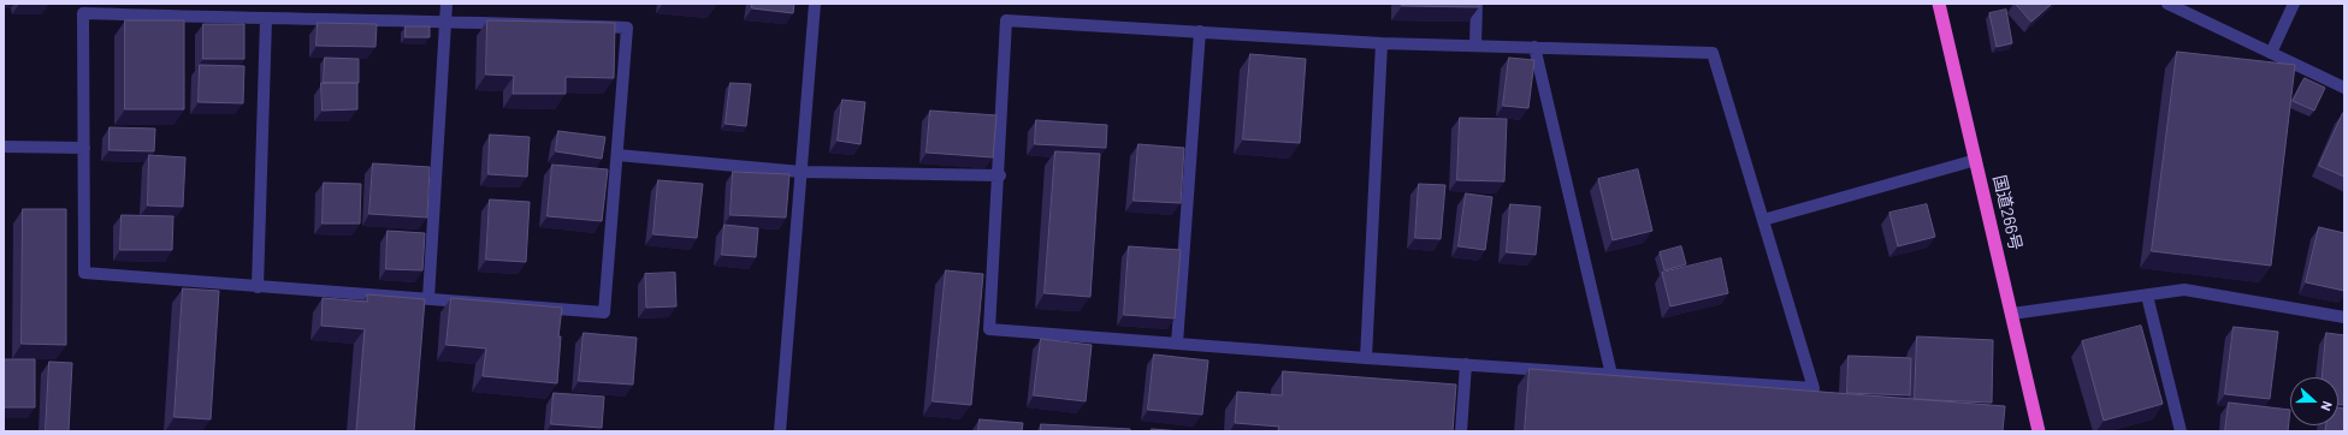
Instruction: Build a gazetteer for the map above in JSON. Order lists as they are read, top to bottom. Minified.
{"streets":{"highway":["国道266号"]},"north":"right"}
